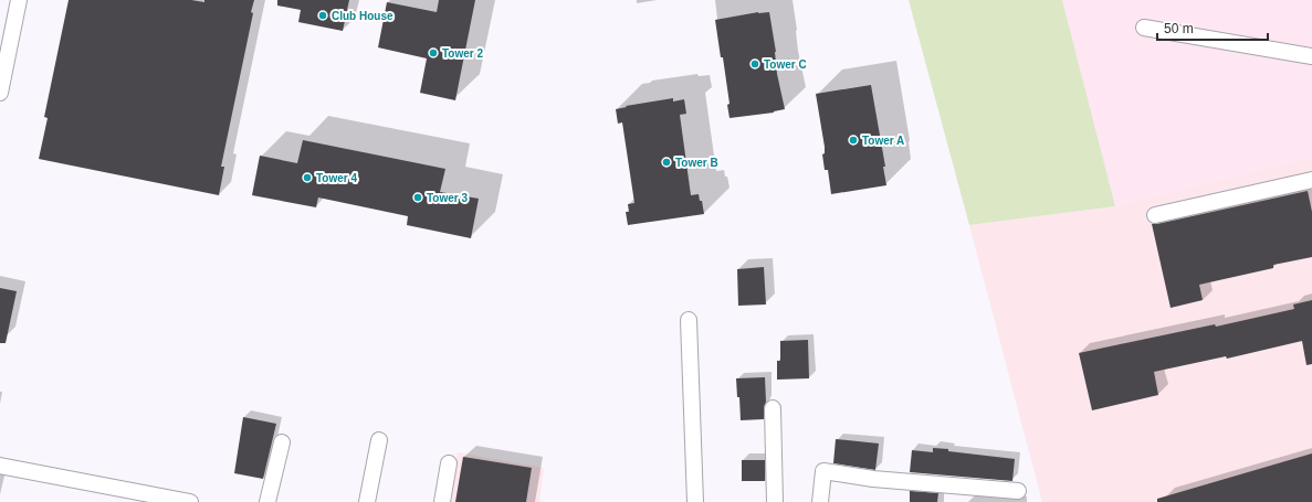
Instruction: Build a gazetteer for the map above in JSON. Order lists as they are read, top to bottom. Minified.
{"places":["Club House","Tower 2","Tower C","Tower A","Tower B","Tower 4","Tower 3"],"scale_bar":"50 m"}
